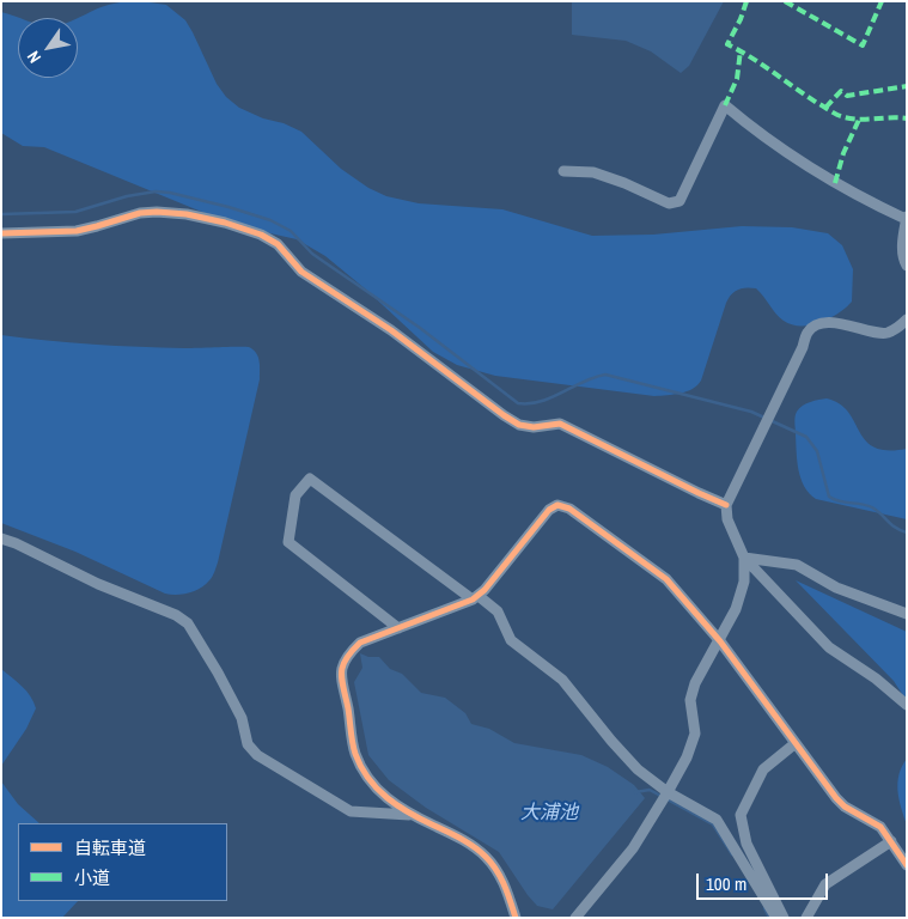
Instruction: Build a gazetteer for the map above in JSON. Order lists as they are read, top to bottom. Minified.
{"water":["大浦池"],"legend":["自転車道","小道"],"scale_bar":"100 m","north":"bottom left"}
